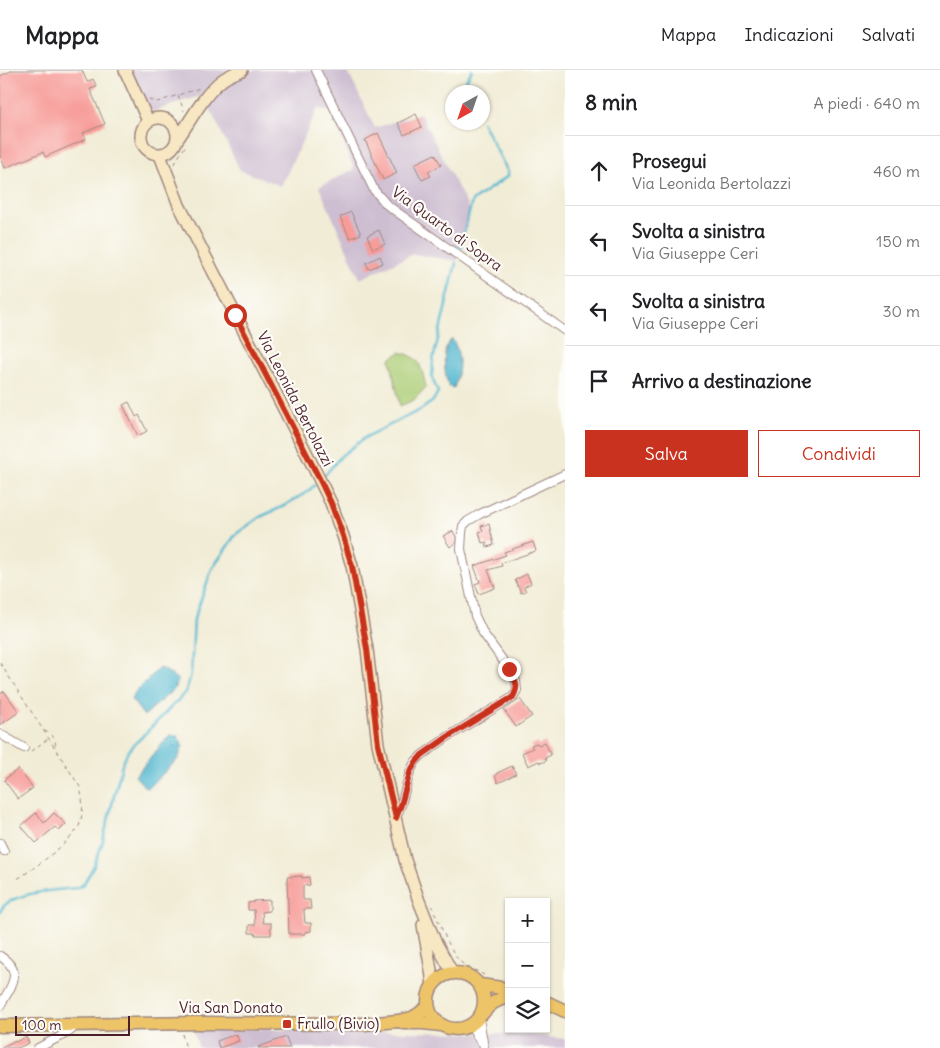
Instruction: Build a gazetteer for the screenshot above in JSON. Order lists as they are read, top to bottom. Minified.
{"streets":{"main road":["Via San Donato"],"street":["Via Quarto di Sopra","Via Leonida Bertolazzi"]},"crossings":[["Via Leonida Bertolazzi","Via San Donato"]],"places":{"transit":["Frullo (Bivio)"]},"scale_bar":"100 m","north":"bottom left","page":{"header":"Mappa","nav":["Mappa","Indicazioni","Salvati"],"heading":["8 min","A piedi · 640 m"],"list":[["Prosegui","Via Leonida Bertolazzi","460 m"],["Svolta a sinistra","Via Giuseppe Ceri","150 m"],["Svolta a sinistra","Via Giuseppe Ceri","30 m"],"Arrivo a destinazione"],"buttons":["Salva","Condividi"],"map_buttons":["+","−"],"scale":"100 m"}}
